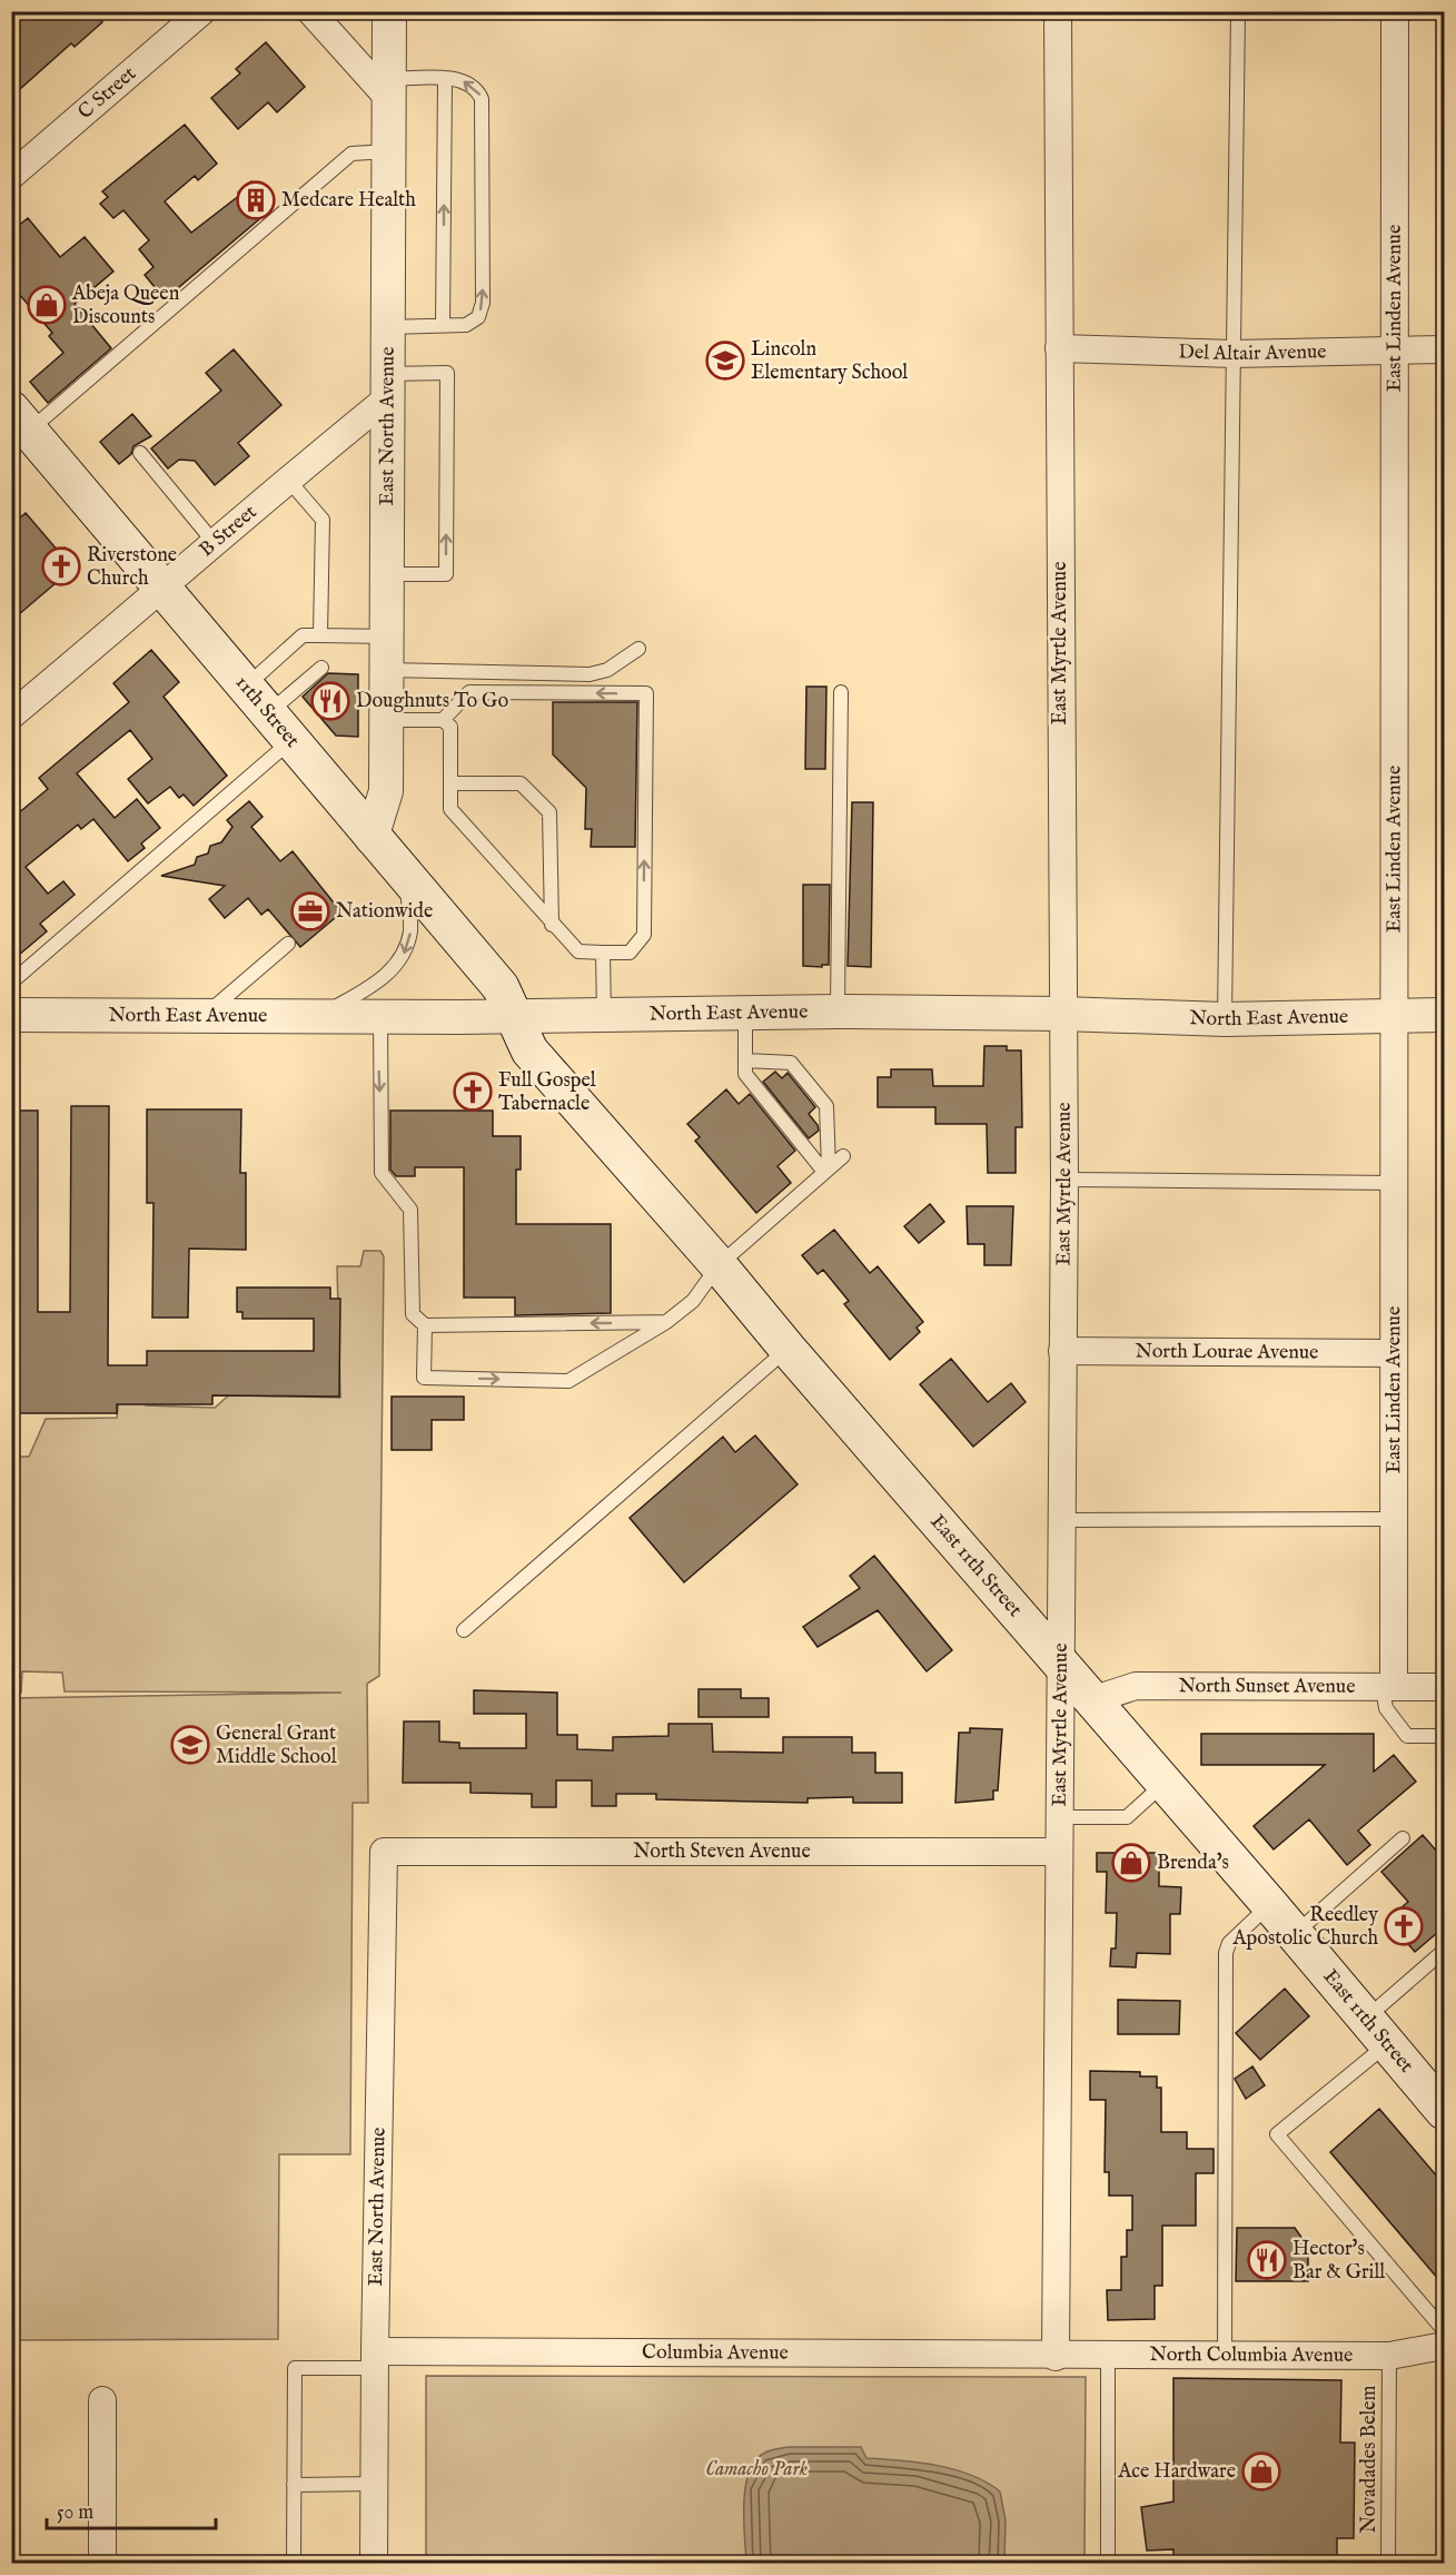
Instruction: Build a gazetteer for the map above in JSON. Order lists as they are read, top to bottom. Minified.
{"streets":{"main road":["11th Street","East 11th Street"],"street":["C Street","East Linden Avenue","Del Altair Avenue","East North Avenue","B Street","East Myrtle Avenue","North East Avenue","North Lourae Avenue","North Sunset Avenue","North Steven Avenue","Columbia Avenue","North Columbia Avenue"],"lane":["Novadades Belem"]},"crossings":[["East Linden Avenue","Del Altair Avenue"],["East Linden Avenue","North East Avenue"],["East Linden Avenue","North Lourae Avenue"],["East Linden Avenue","North Sunset Avenue"],["Del Altair Avenue","East Myrtle Avenue"],["East North Avenue","B Street"],["East North Avenue","11th Street"],["East North Avenue","North Steven Avenue"],["East North Avenue","Columbia Avenue"],["B Street","11th Street"],["East Myrtle Avenue","North East Avenue"],["East Myrtle Avenue","North Lourae Avenue"],["East Myrtle Avenue","East 11th Street"],["East Myrtle Avenue","North Steven Avenue"],["East Myrtle Avenue","Columbia Avenue"],["East Myrtle Avenue","North Columbia Avenue"],["11th Street","North East Avenue"],["11th Street","East 11th Street"],["North East Avenue","East 11th Street"],["East 11th Street","North Sunset Avenue"],["Columbia Avenue","North Columbia Avenue"],["North Columbia Avenue","Novadades Belem"]],"parks":["Camacho Park"],"places":{"building":["Medcare Health"],"shop":["Abeja Queen Discounts","Brenda's","Ace Hardware"],"school or university":["Lincoln Elementary School","General Grant Middle School"],"church":["Riverstone Church","Full Gospel Tabernacle","Reedley Apostolic Church"],"restaurant":["Doughnuts To Go","Hector's Bar & Grill"],"office":["Nationwide"]},"scale_bar":"50 m"}
